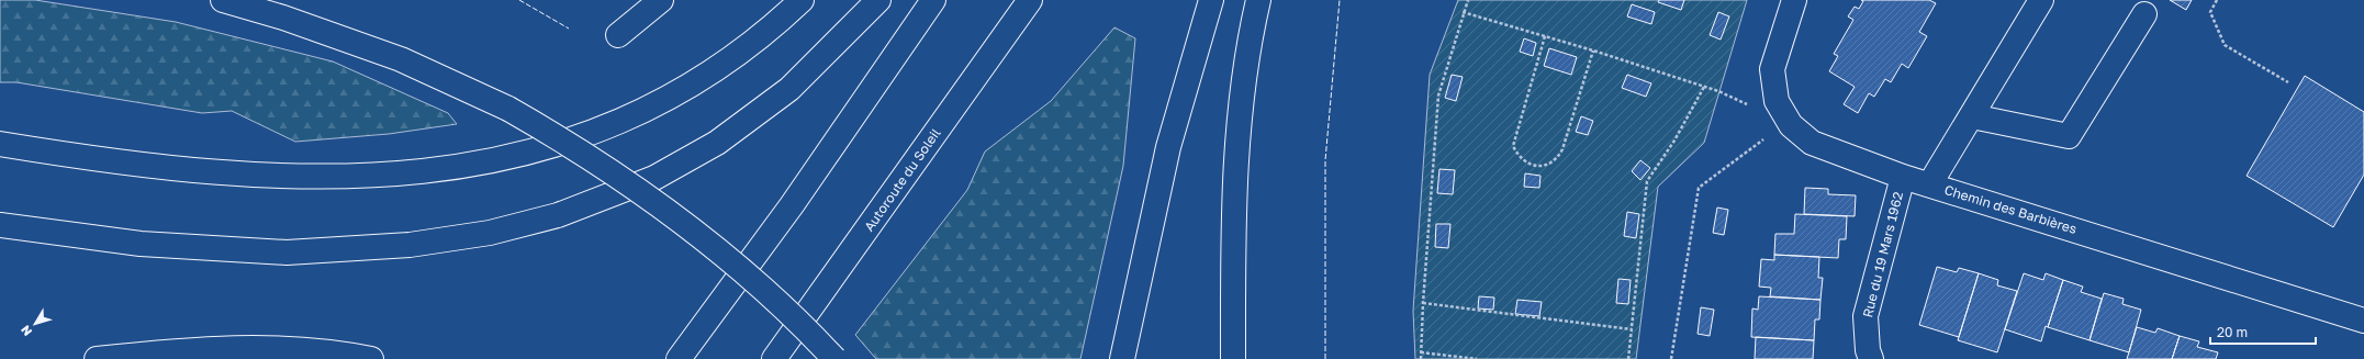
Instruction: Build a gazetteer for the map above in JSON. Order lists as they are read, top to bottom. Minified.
{"streets":{"main road":["Autoroute du Soleil","Chemin des Barbières","Rue du 19 Mars 1962"]},"crossings":[["Chemin des Barbières","Rue du 19 Mars 1962"]],"scale_bar":"20 m","north":"bottom left"}
